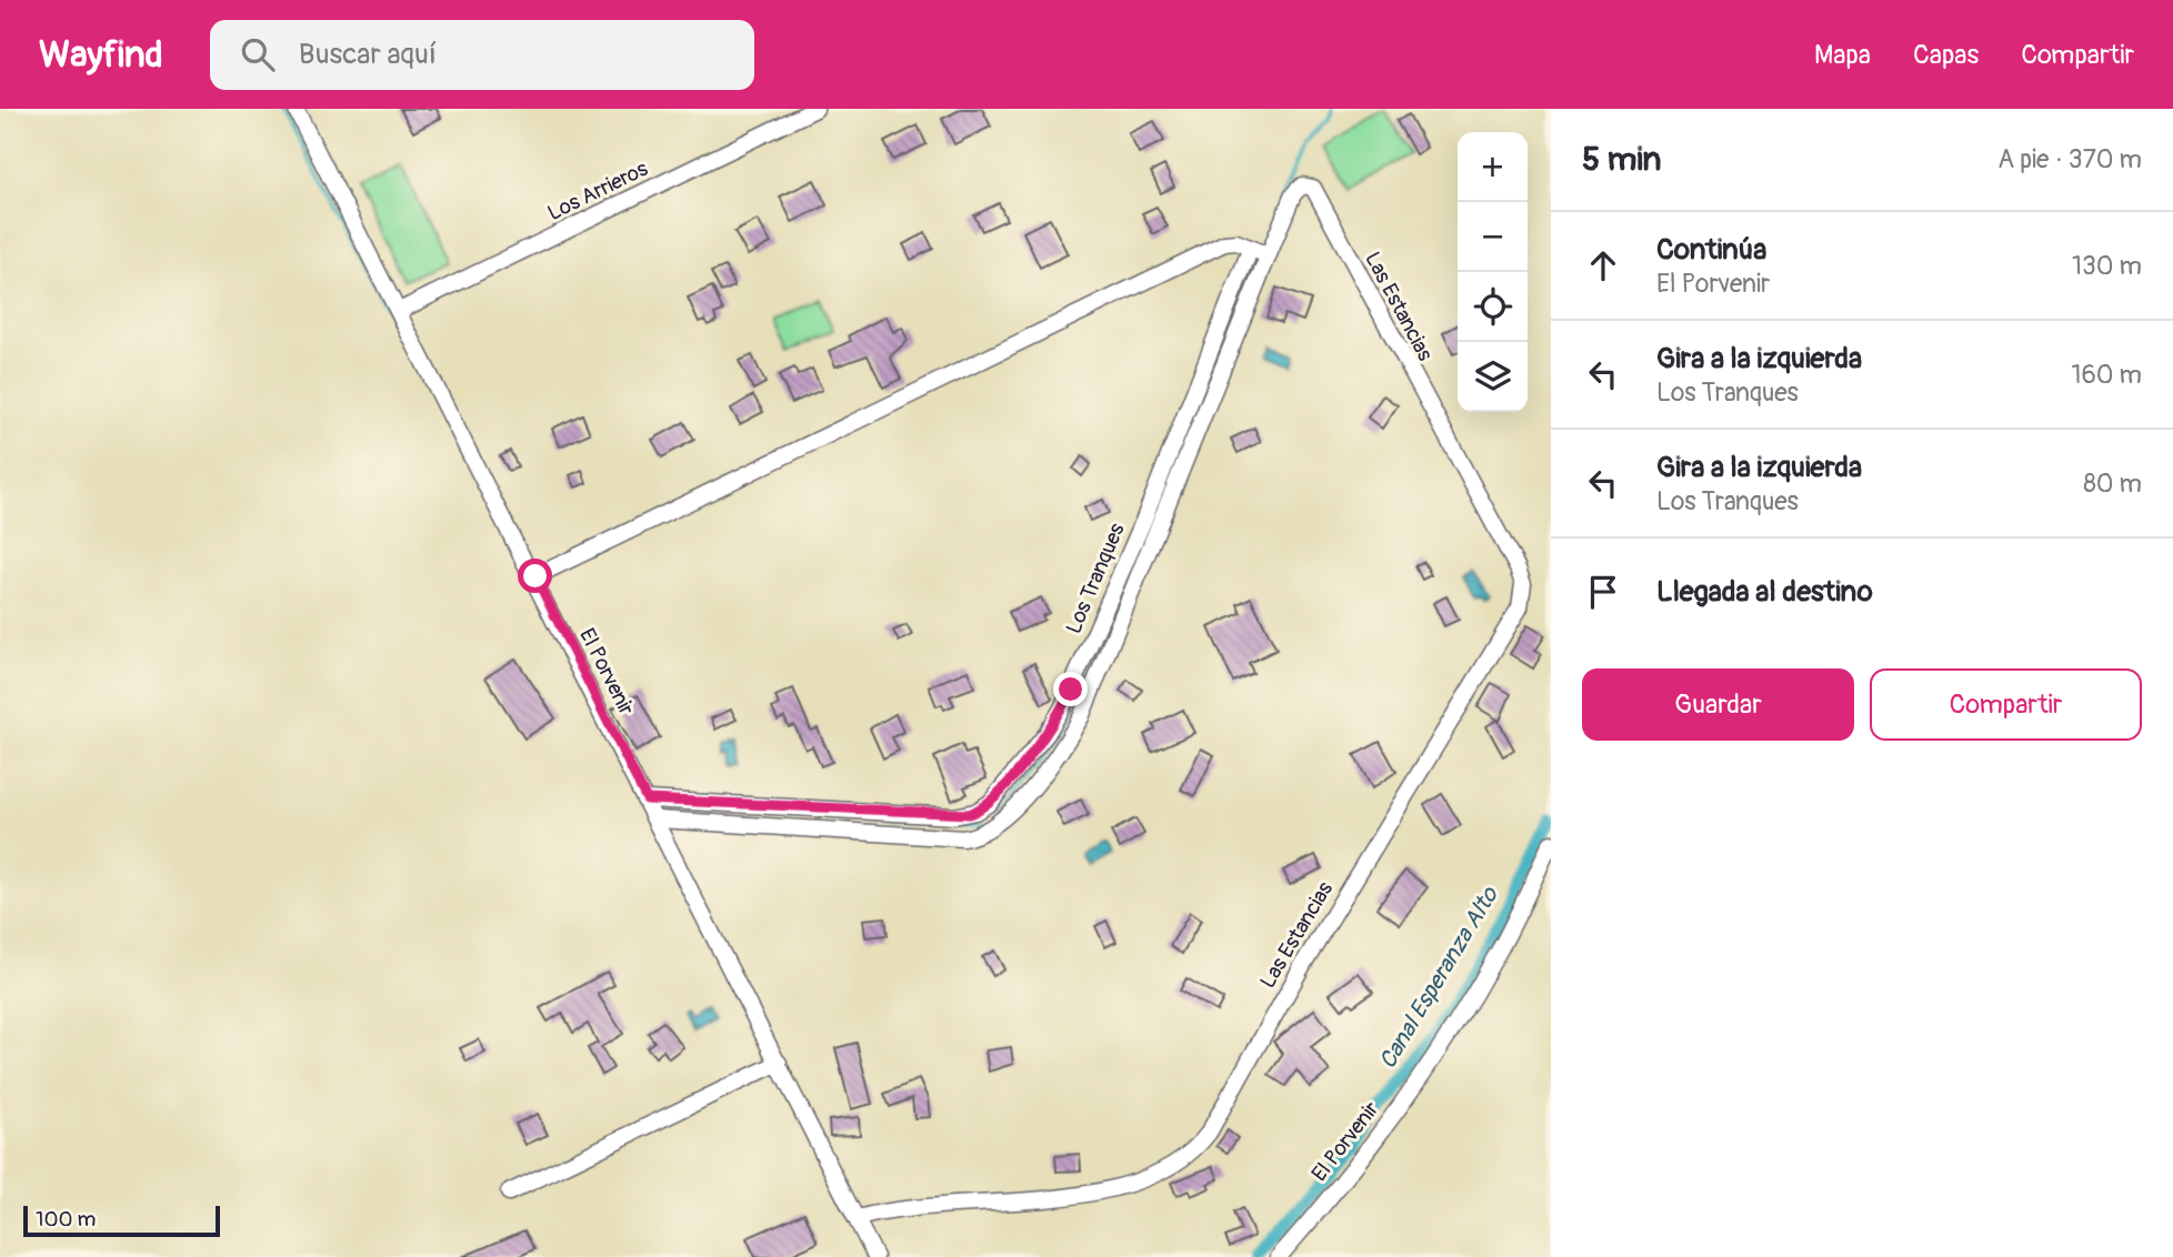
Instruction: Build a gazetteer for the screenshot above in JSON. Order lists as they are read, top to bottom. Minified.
{"streets":{"street":["Los Arrieros","Las Estancias","Los Tranques","El Porvenir"]},"crossings":[["Los Arrieros","El Porvenir"],["Las Estancias","El Porvenir"],["Los Tranques","El Porvenir"]],"water":["Canal Esperanza Alto"],"scale_bar":"100 m","page":{"header":"Wayfind","search":"Buscar aquí","nav":["Mapa","Capas","Compartir"],"heading":["5 min","A pie · 370 m"],"map_buttons":["+","−"],"list":[["Continúa","El Porvenir","130 m"],["Gira a la izquierda","Los Tranques","160 m"],["Gira a la izquierda","Los Tranques","80 m"],"Llegada al destino"],"buttons":["Guardar","Compartir"],"scale":"100 m"}}
